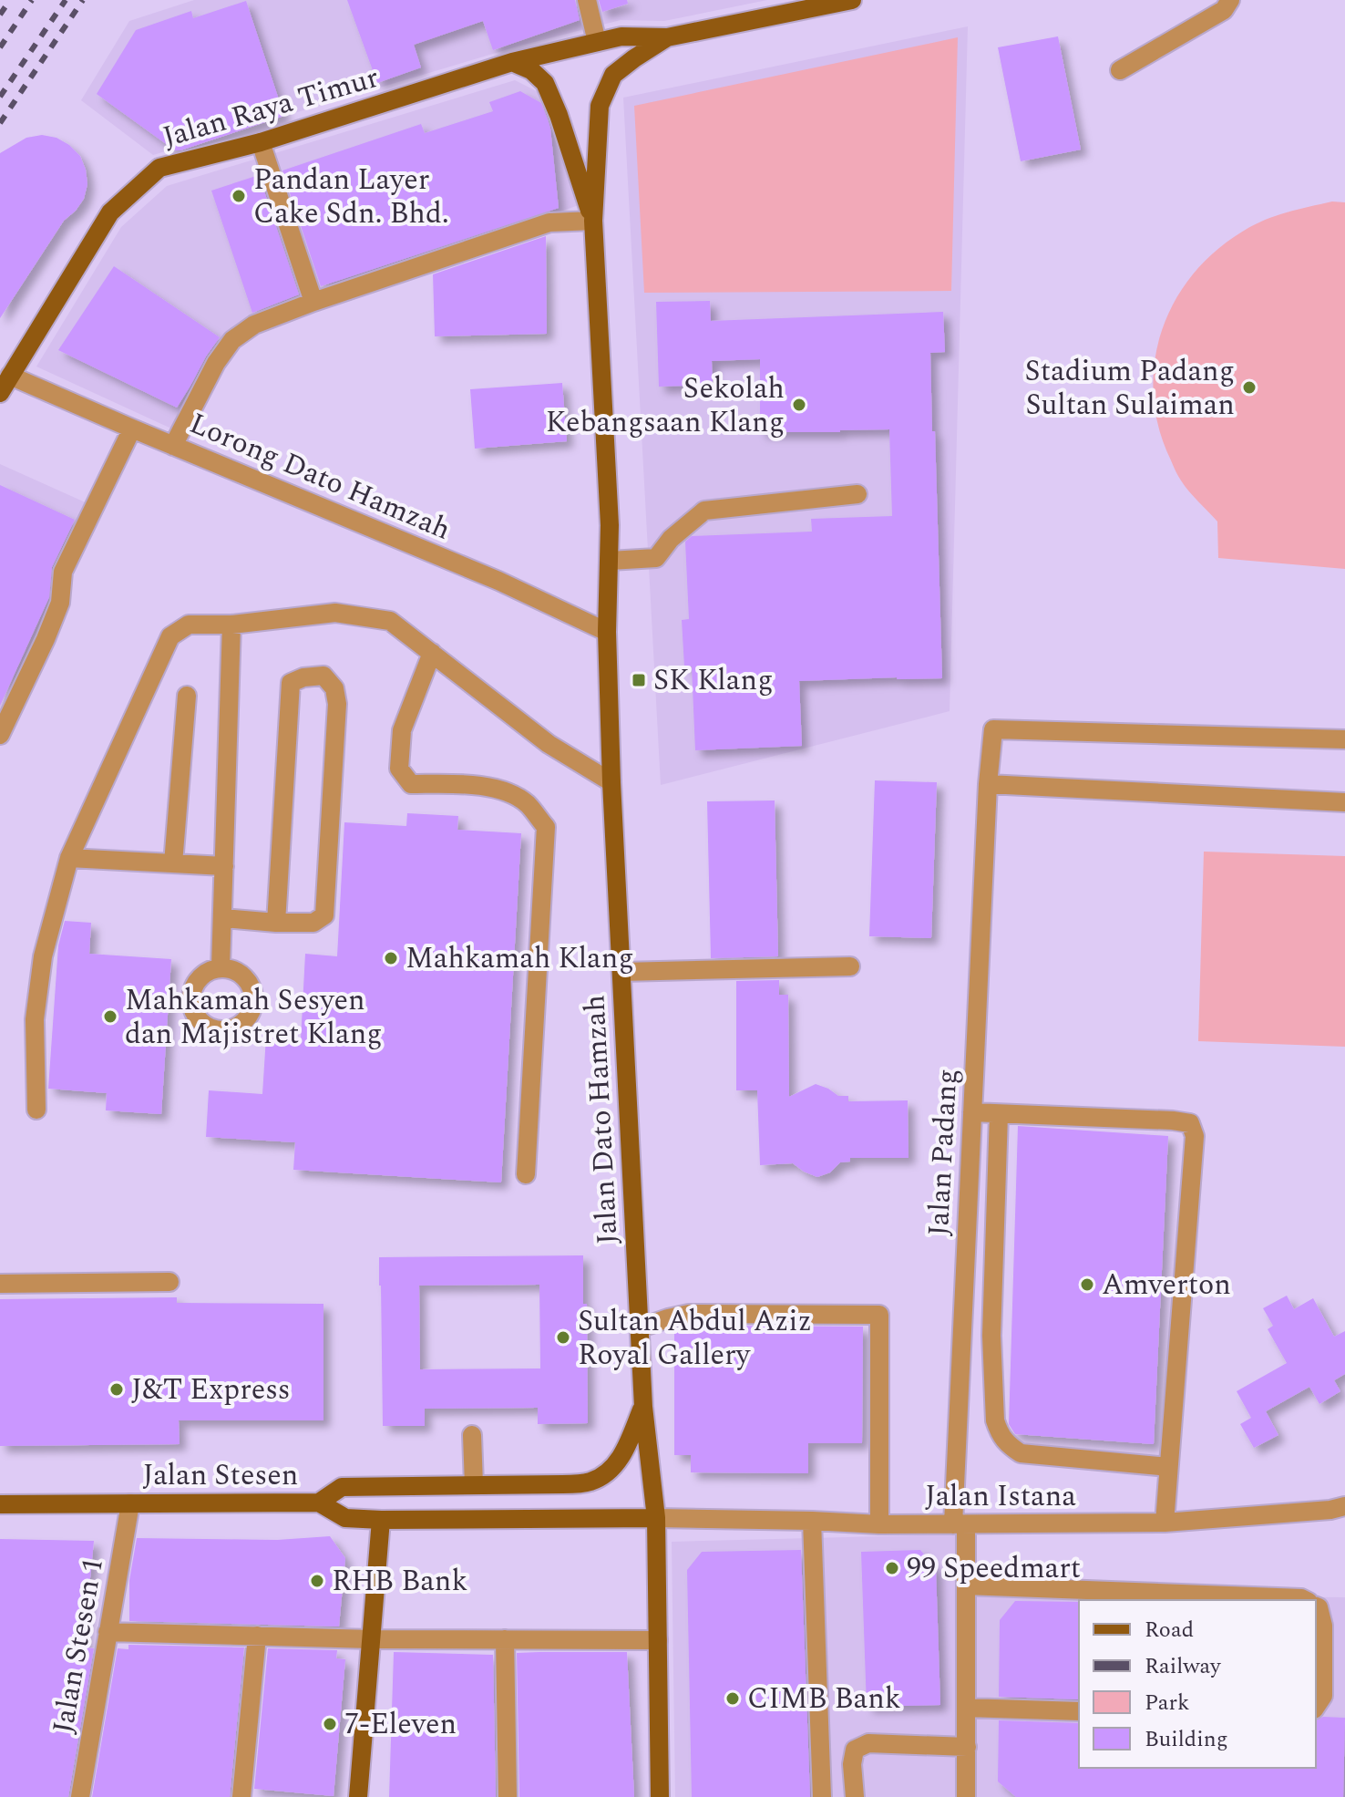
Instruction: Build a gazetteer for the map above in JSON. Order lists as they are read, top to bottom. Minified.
{"streets":{"main road":["Jalan Raya Timur","Jalan Dato Hamzah","Jalan Stesen"],"street":["Lorong Dato Hamzah","Jalan Padang","Jalan Istana","Jalan Stesen 1"]},"crossings":[["Jalan Raya Timur","Lorong Dato Hamzah"],["Lorong Dato Hamzah","Jalan Dato Hamzah"],["Jalan Dato Hamzah","Jalan Stesen"],["Jalan Dato Hamzah","Jalan Istana"],["Jalan Padang","Jalan Istana"],["Jalan Stesen","Jalan Istana"],["Jalan Stesen","Jalan Stesen 1"]],"places":{"other":["Pandan Layer Cake Sdn. Bhd.","Stadium Padang Sultan Sulaiman","Sekolah Kebangsaan Klang","Mahkamah Klang","Mahkamah Sesyen dan Majistret Klang","Amverton","Sultan Abdul Aziz Royal Gallery","J&T Express","99 Speedmart","RHB Bank","CIMB Bank","7-Eleven"],"transit":["SK Klang"]},"legend":["Road","Railway","Park","Building"]}
